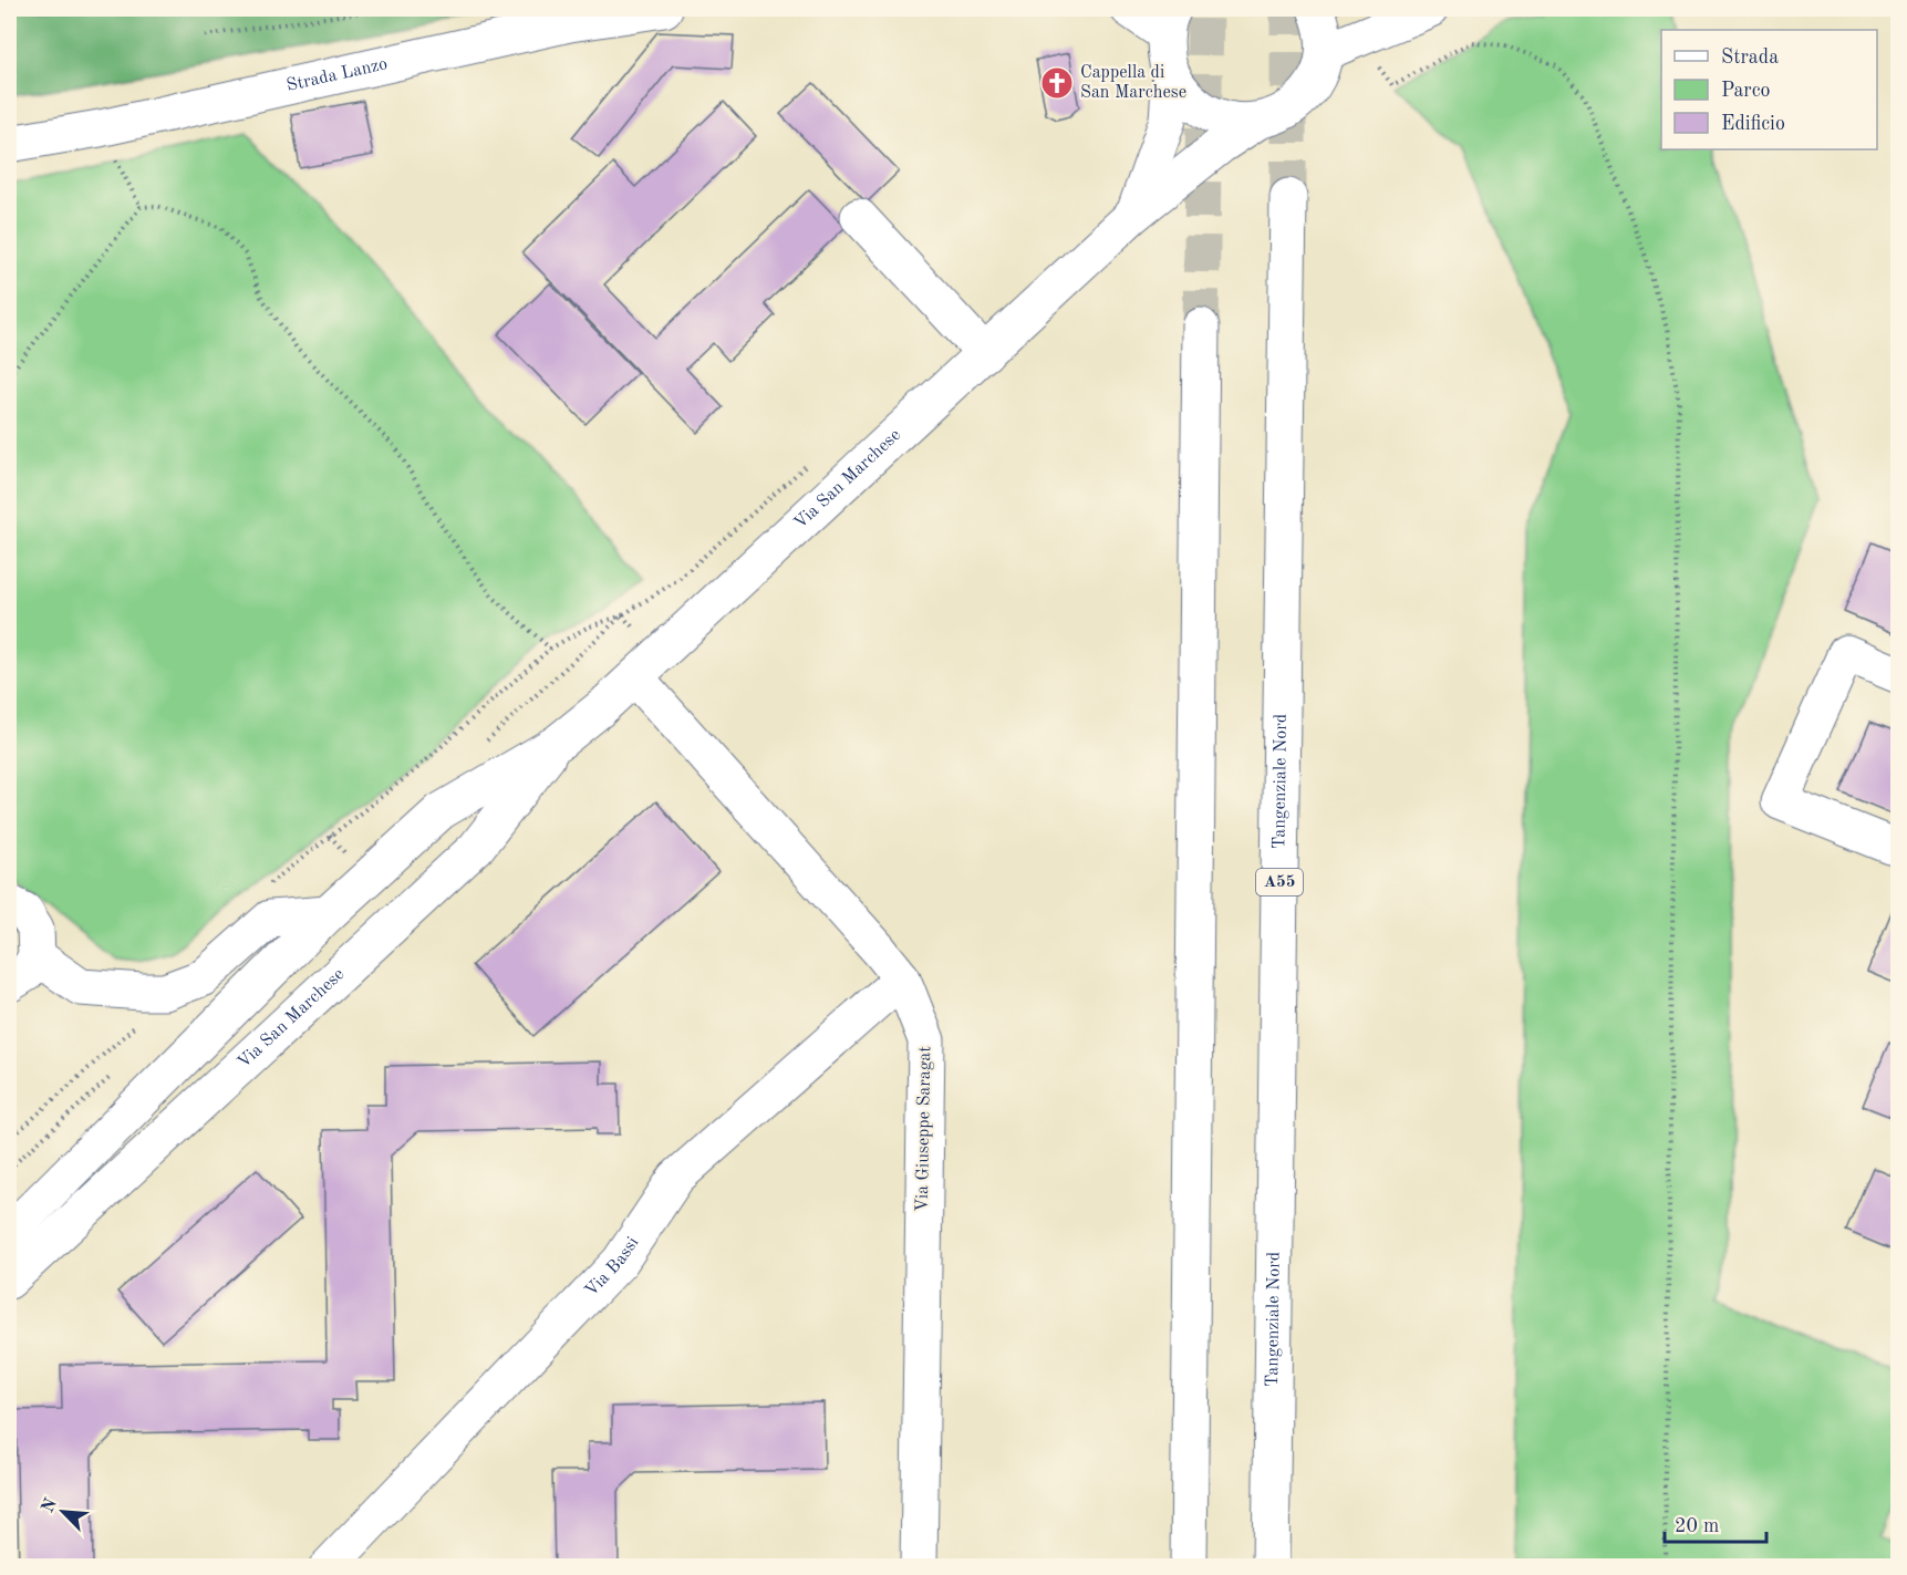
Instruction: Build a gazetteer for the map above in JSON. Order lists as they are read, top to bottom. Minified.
{"streets":{"main road":["Strada Lanzo","Via San Marchese","Tangenziale Nord","A55","Via Giuseppe Saragat","Via Bassi"]},"crossings":[["Via San Marchese","Via Giuseppe Saragat"],["Via Giuseppe Saragat","Via Bassi"]],"places":{"church":["Cappella di San Marchese"]},"legend":["Strada","Parco","Edificio"],"scale_bar":"20 m","north":"top left"}
